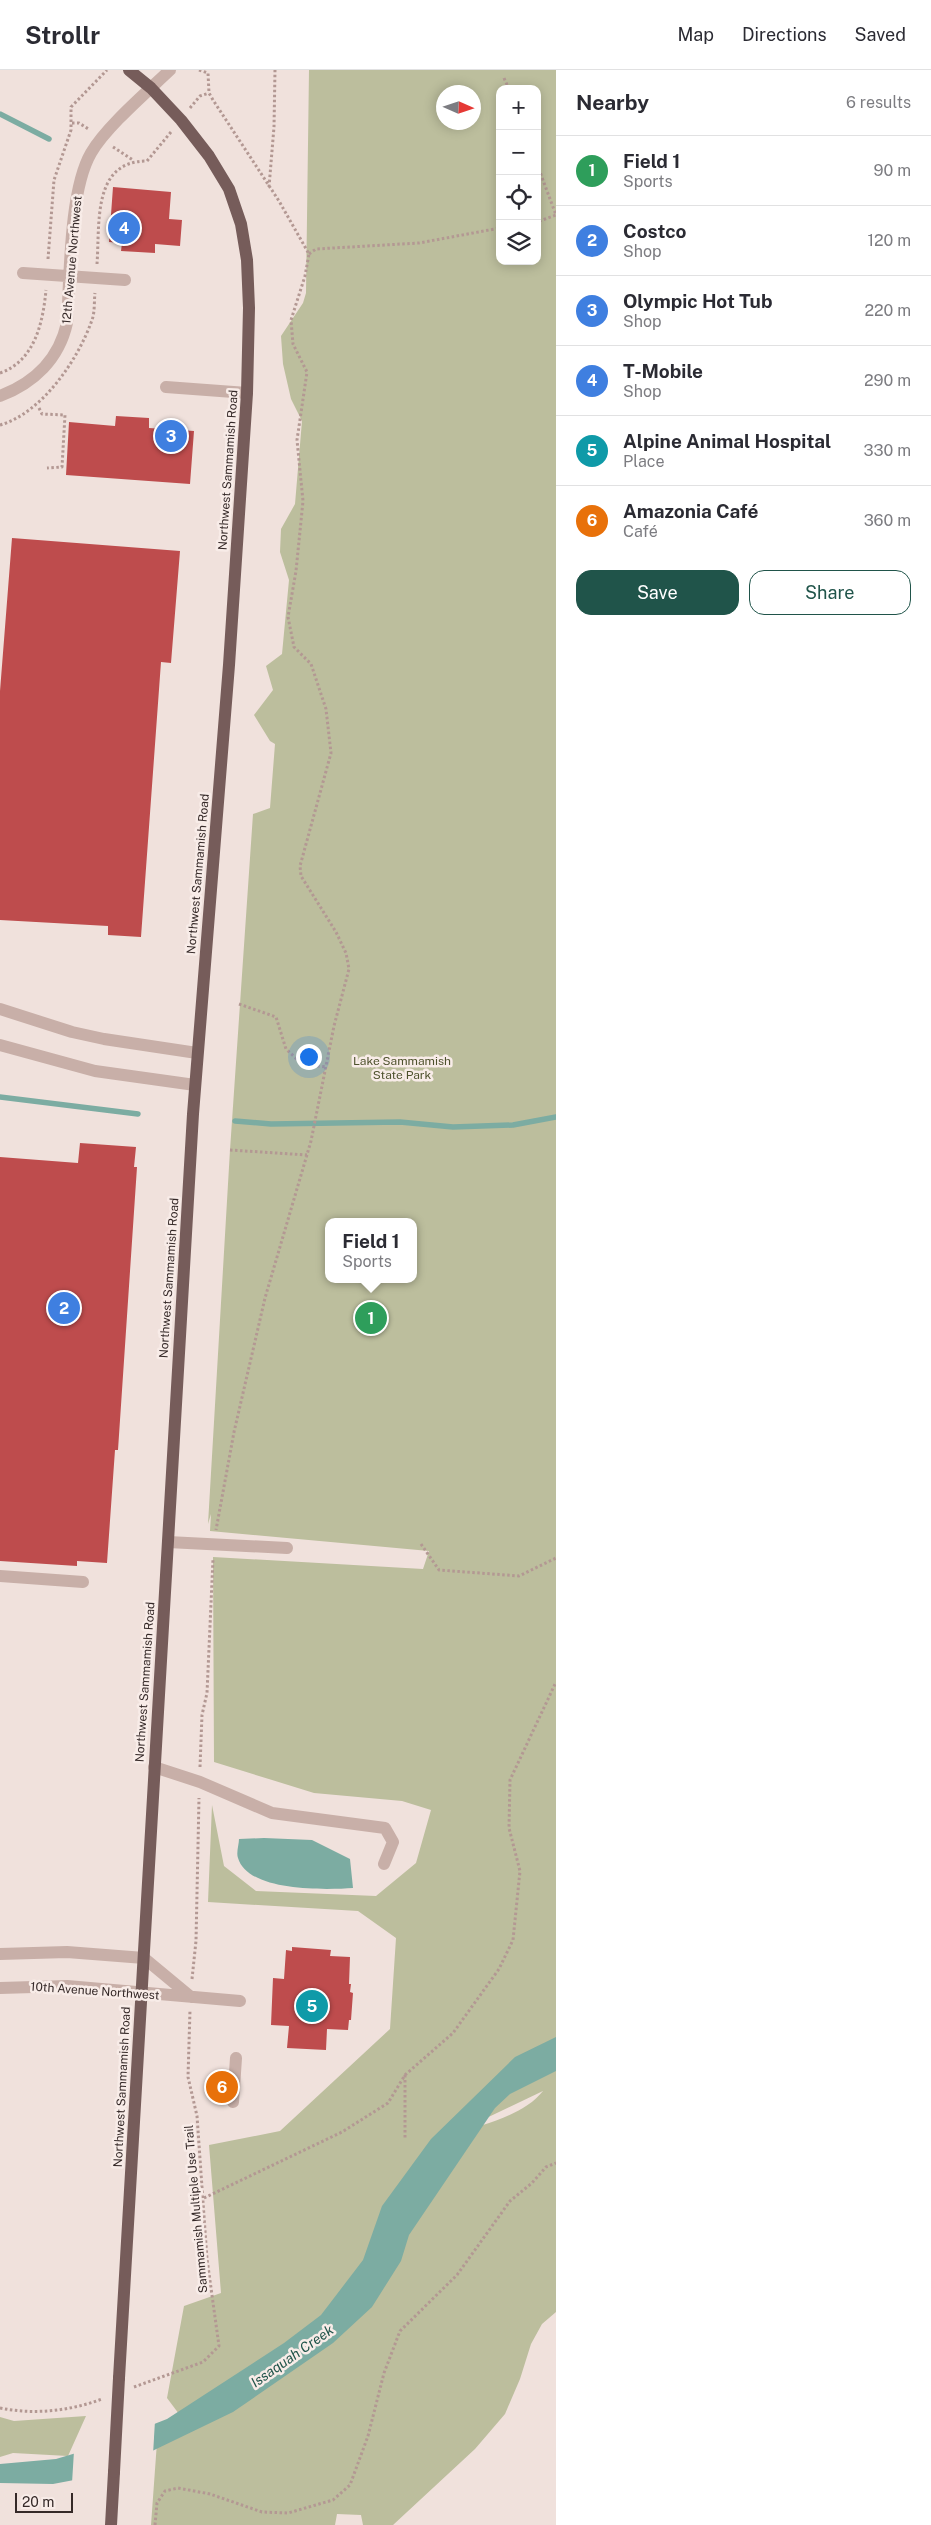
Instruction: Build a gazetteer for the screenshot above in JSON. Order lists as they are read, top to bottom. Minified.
{"streets":{"main road":["Northwest Sammamish Road"],"street":["12th Avenue Northwest","10th Avenue Northwest"],"path":["Sammamish Multiple Use Trail"]},"crossings":[["12th Avenue Northwest","Northwest Sammamish Road"],["Northwest Sammamish Road","10th Avenue Northwest"]],"water":["Issaquah Creek"],"parks":["Lake Sammamish State Park"],"scale_bar":"20 m","north":"right","page":{"header":"Strollr","nav":["Map","Directions","Saved"],"heading":["Nearby","6 results"],"map_buttons":["+","−"],"list":[{"mark":"1","name":"Field 1","note":"Sports","value":"90 m"},{"mark":"2","name":"Costco","note":"Shop","value":"120 m"},{"mark":"3","name":"Olympic Hot Tub","note":"Shop","value":"220 m"},{"mark":"4","name":"T-Mobile","note":"Shop","value":"290 m"},{"mark":"5","name":"Alpine Animal Hospital","note":"Place","value":"330 m"},{"mark":"6","name":"Amazonia Café","note":"Café","value":"360 m"}],"pins":["4","3","2","1","5","6"],"buttons":["Save","Share"],"popup":["Field 1","Sports"],"scale":"20 m"}}
